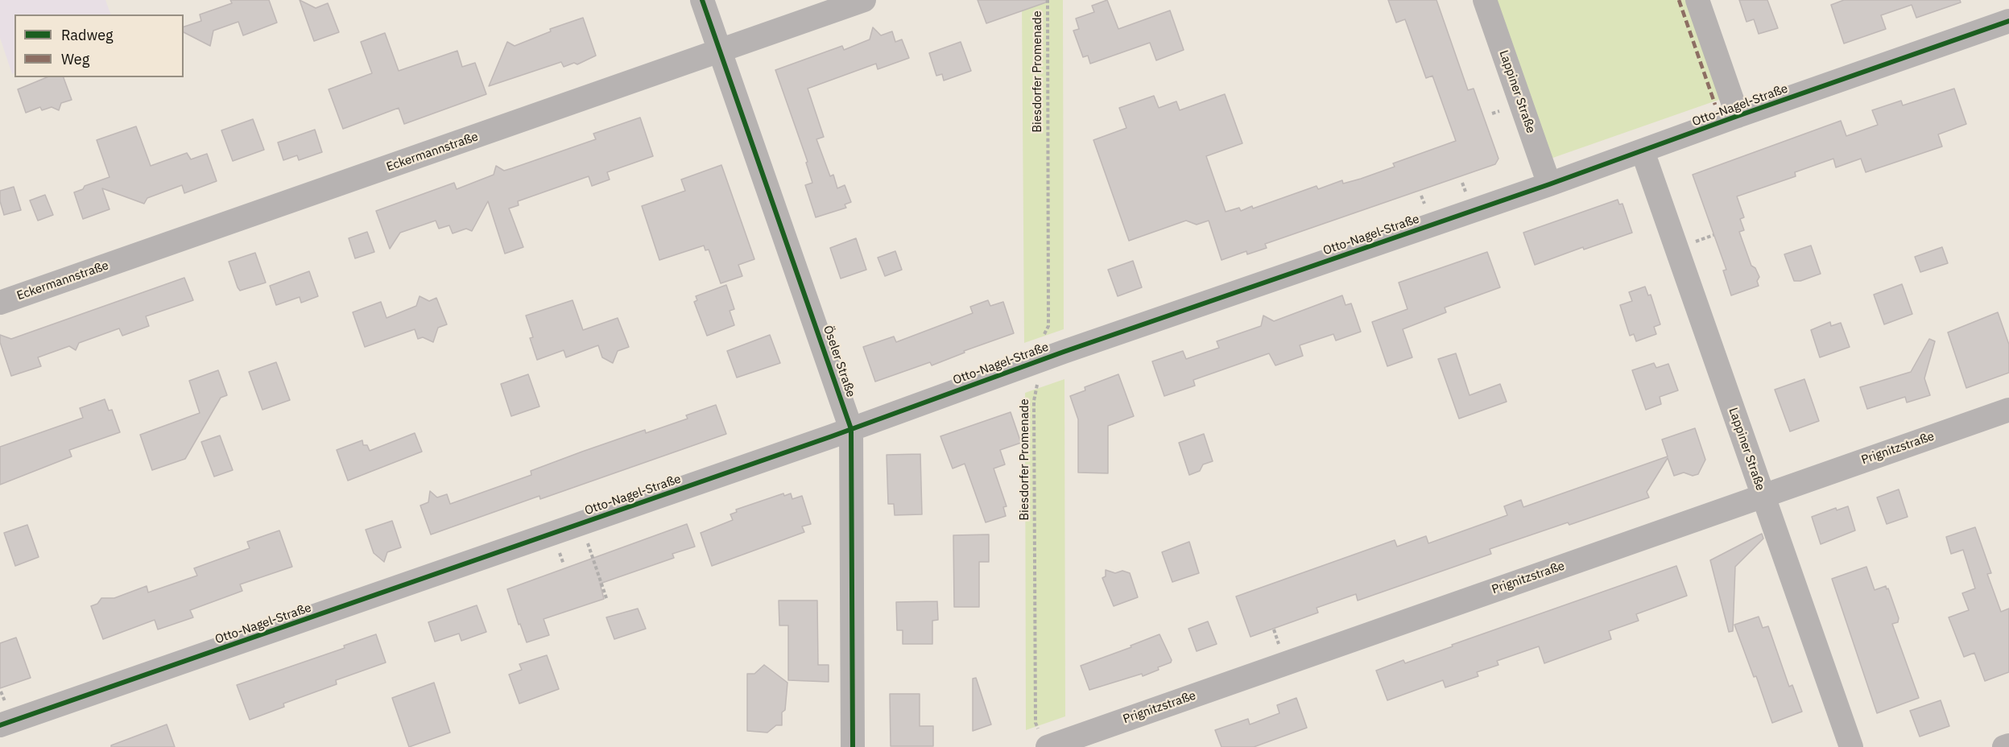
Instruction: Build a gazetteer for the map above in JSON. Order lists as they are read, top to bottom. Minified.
{"streets":{"street":["Lappiner Straße","Otto-Nagel-Straße","Eckermannstraße","Öseler Straße","Prignitzstraße"],"path":["Biesdorfer Promenade"]},"crossings":[["Biesdorfer Promenade","Otto-Nagel-Straße"],["Biesdorfer Promenade","Prignitzstraße"],["Lappiner Straße","Otto-Nagel-Straße"],["Lappiner Straße","Prignitzstraße"],["Otto-Nagel-Straße","Öseler Straße"],["Eckermannstraße","Öseler Straße"]],"legend":["Radweg","Weg"]}
